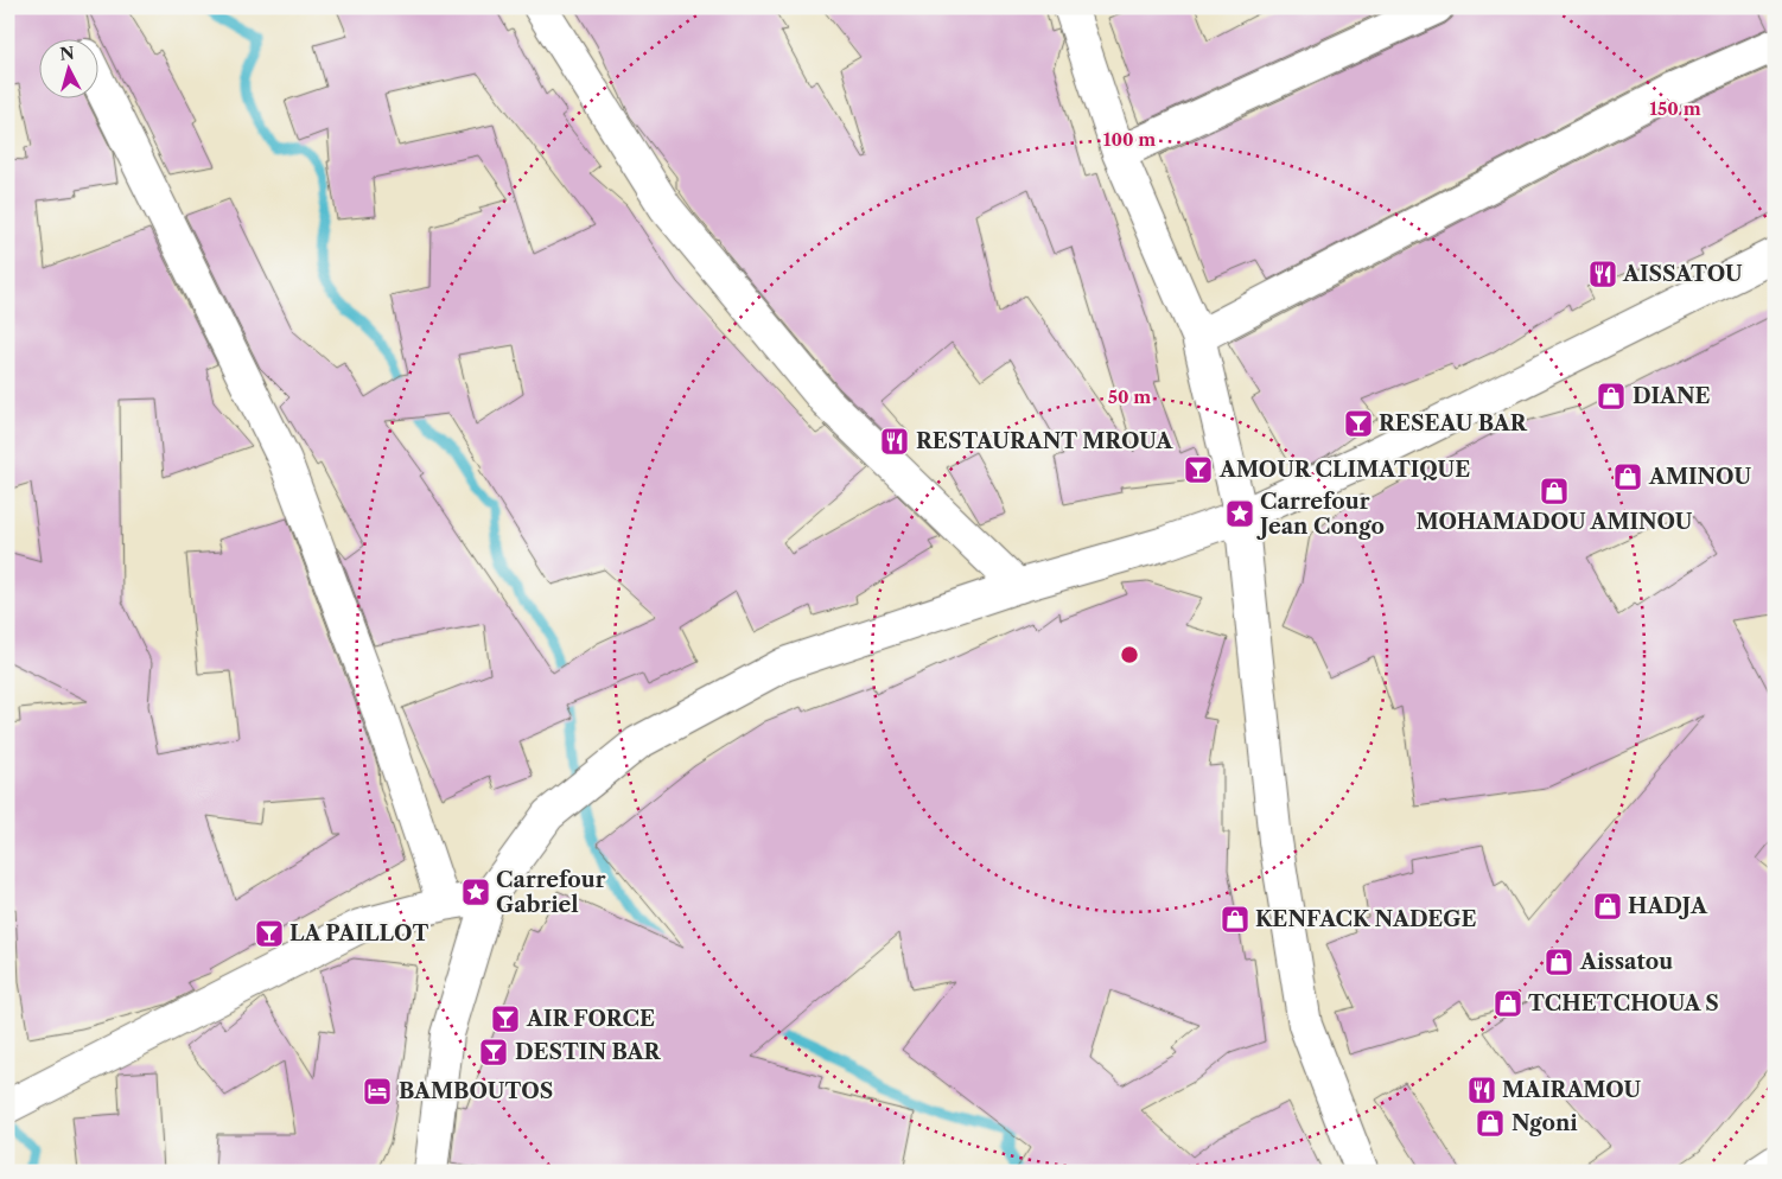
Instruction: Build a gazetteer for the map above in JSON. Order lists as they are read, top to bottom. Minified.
{"places":{"restaurant":["AISSATOU","RESTAURANT MROUA","MAIRAMOU"],"shop":["DIANE","AMINOU","MOHAMADOU AMINOU","HADJA","KENFACK NADEGE","Aissatou","TCHETCHOUA S","Ngoni"],"bar":["RESEAU BAR","AMOUR CLIMATIQUE","LA PAILLOT","AIR FORCE","DESTIN BAR"],"place":["Carrefour Jean Congo","Carrefour Gabriel"],"hotel":["BAMBOUTOS"]},"north":"top","rings":["150 m","100 m","50 m"]}
